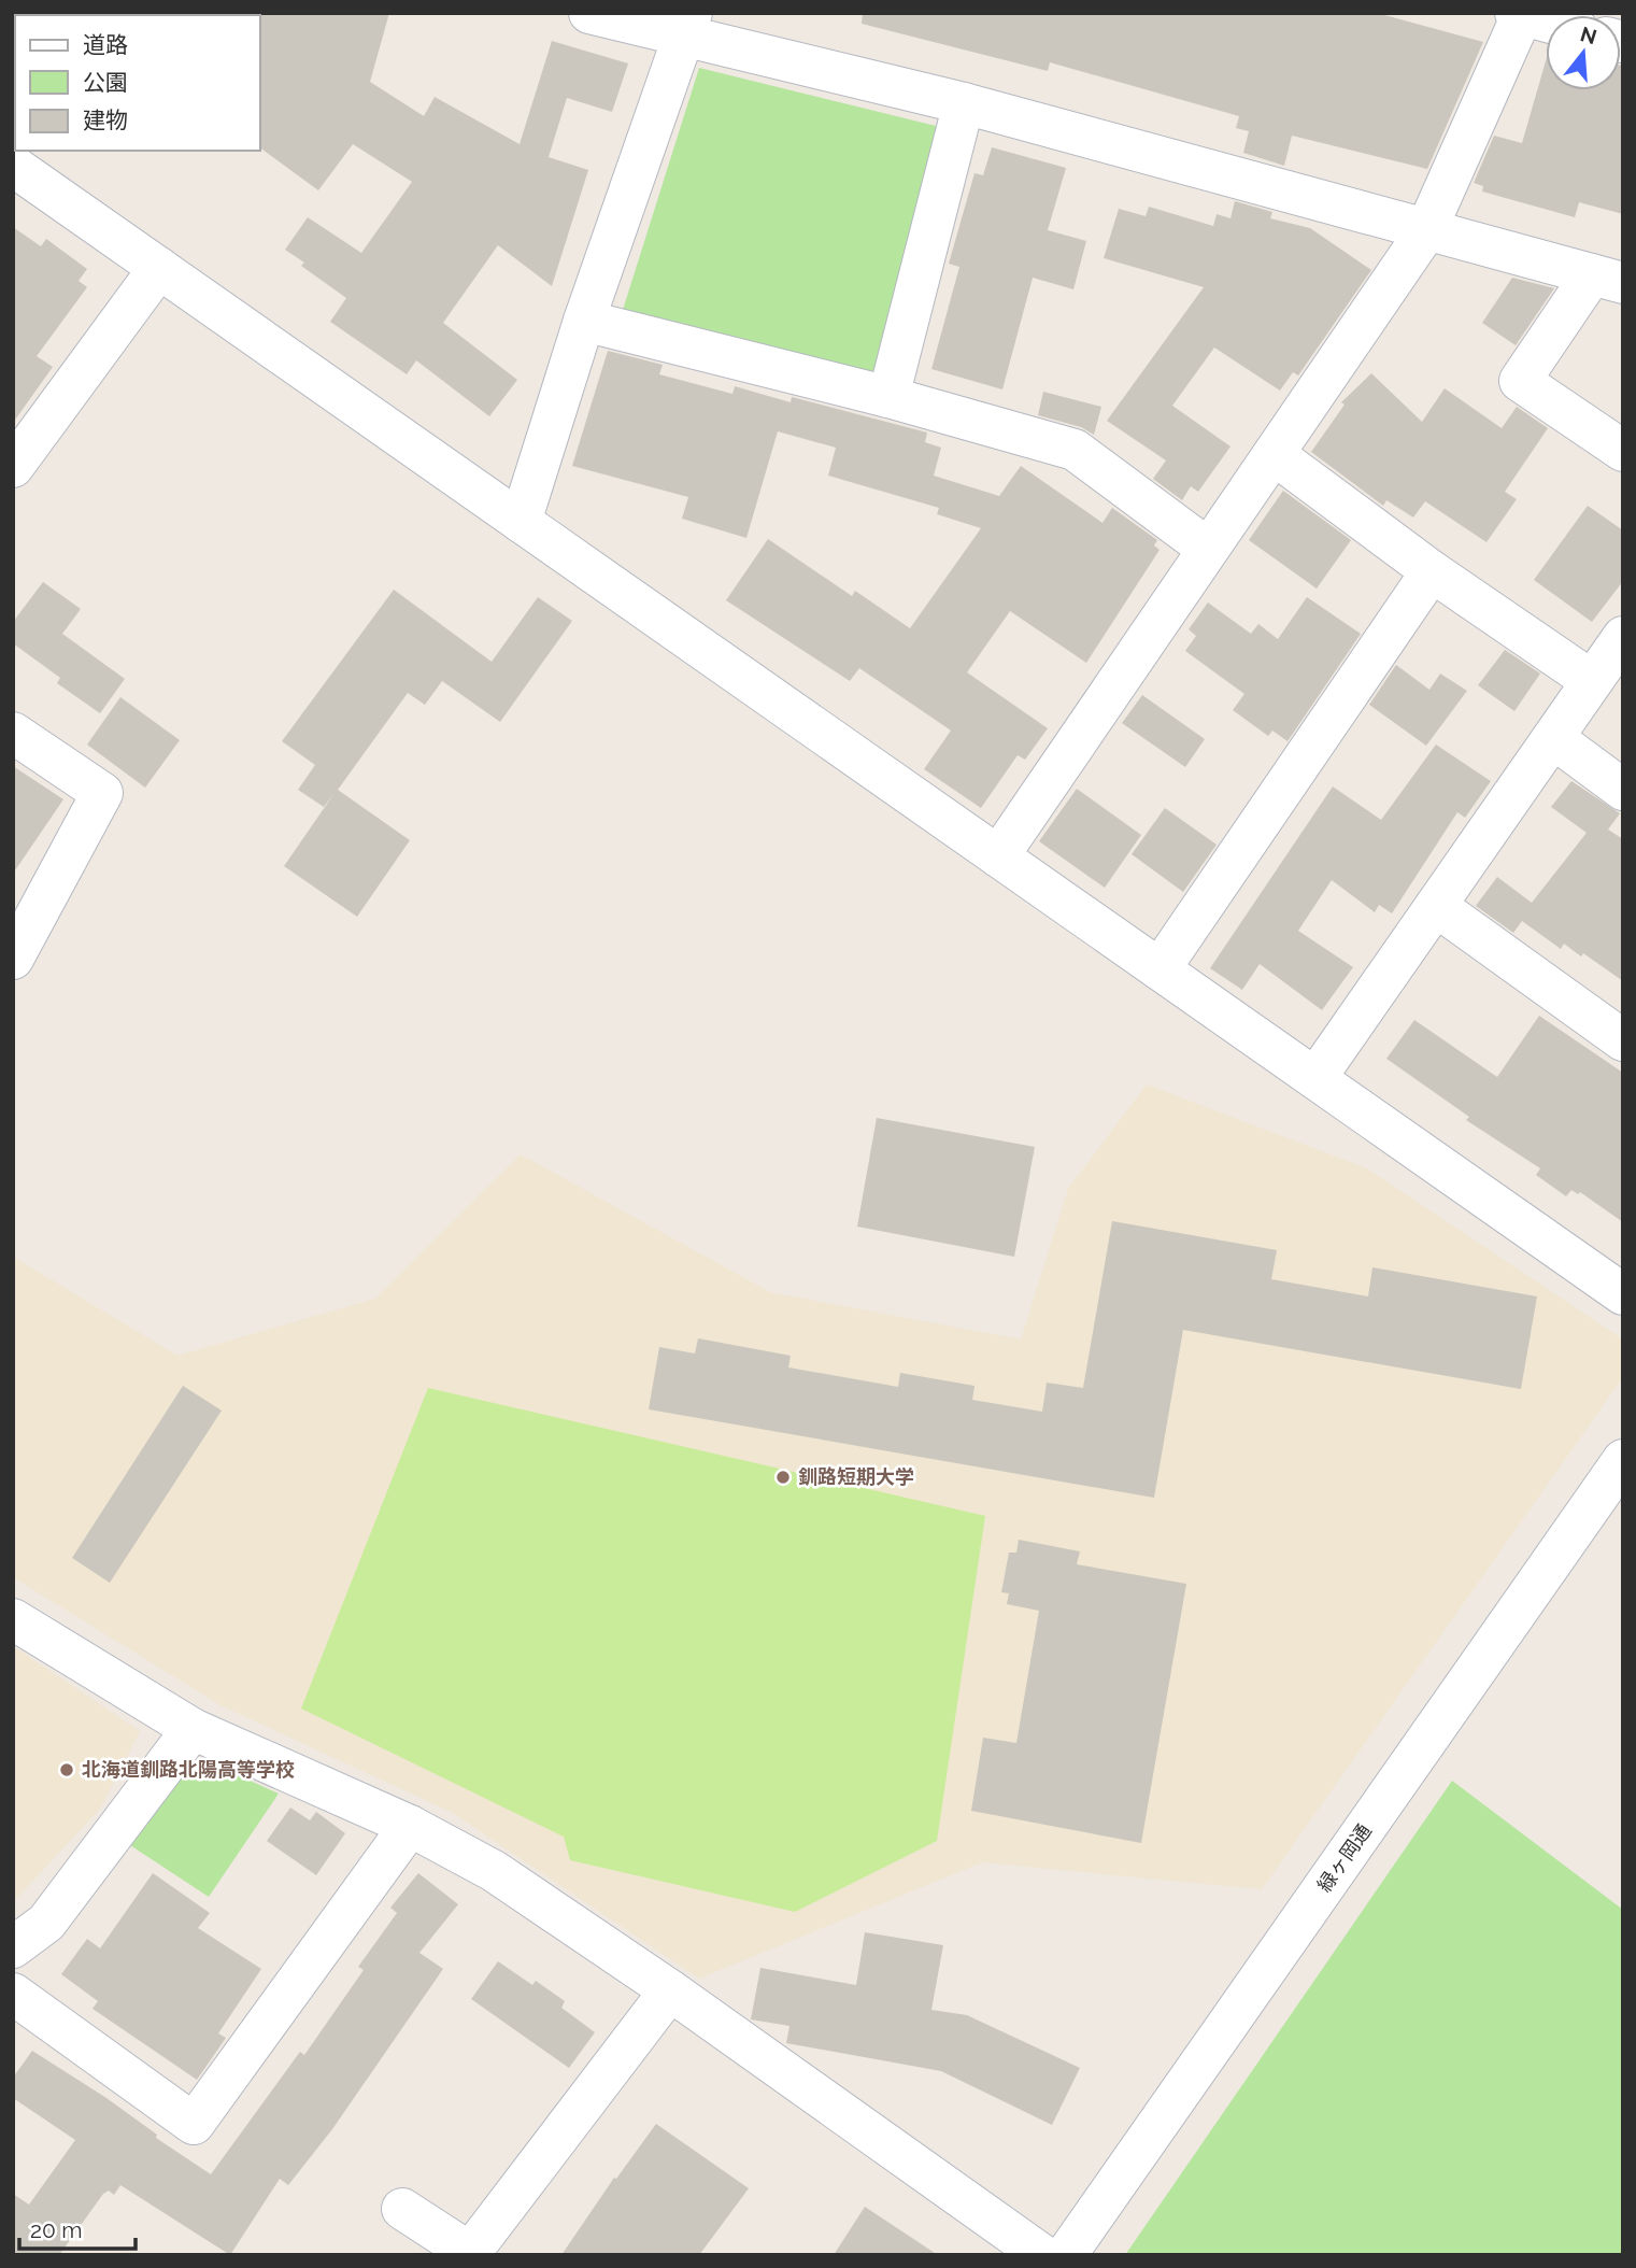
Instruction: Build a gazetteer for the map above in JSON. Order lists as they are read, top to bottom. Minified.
{"streets":{"street":["緑ヶ岡通"]},"places":["釧路短期大学","北海道釧路北陽高等学校"],"legend":["道路","公園","建物"],"scale_bar":"20 m","north":"top"}
